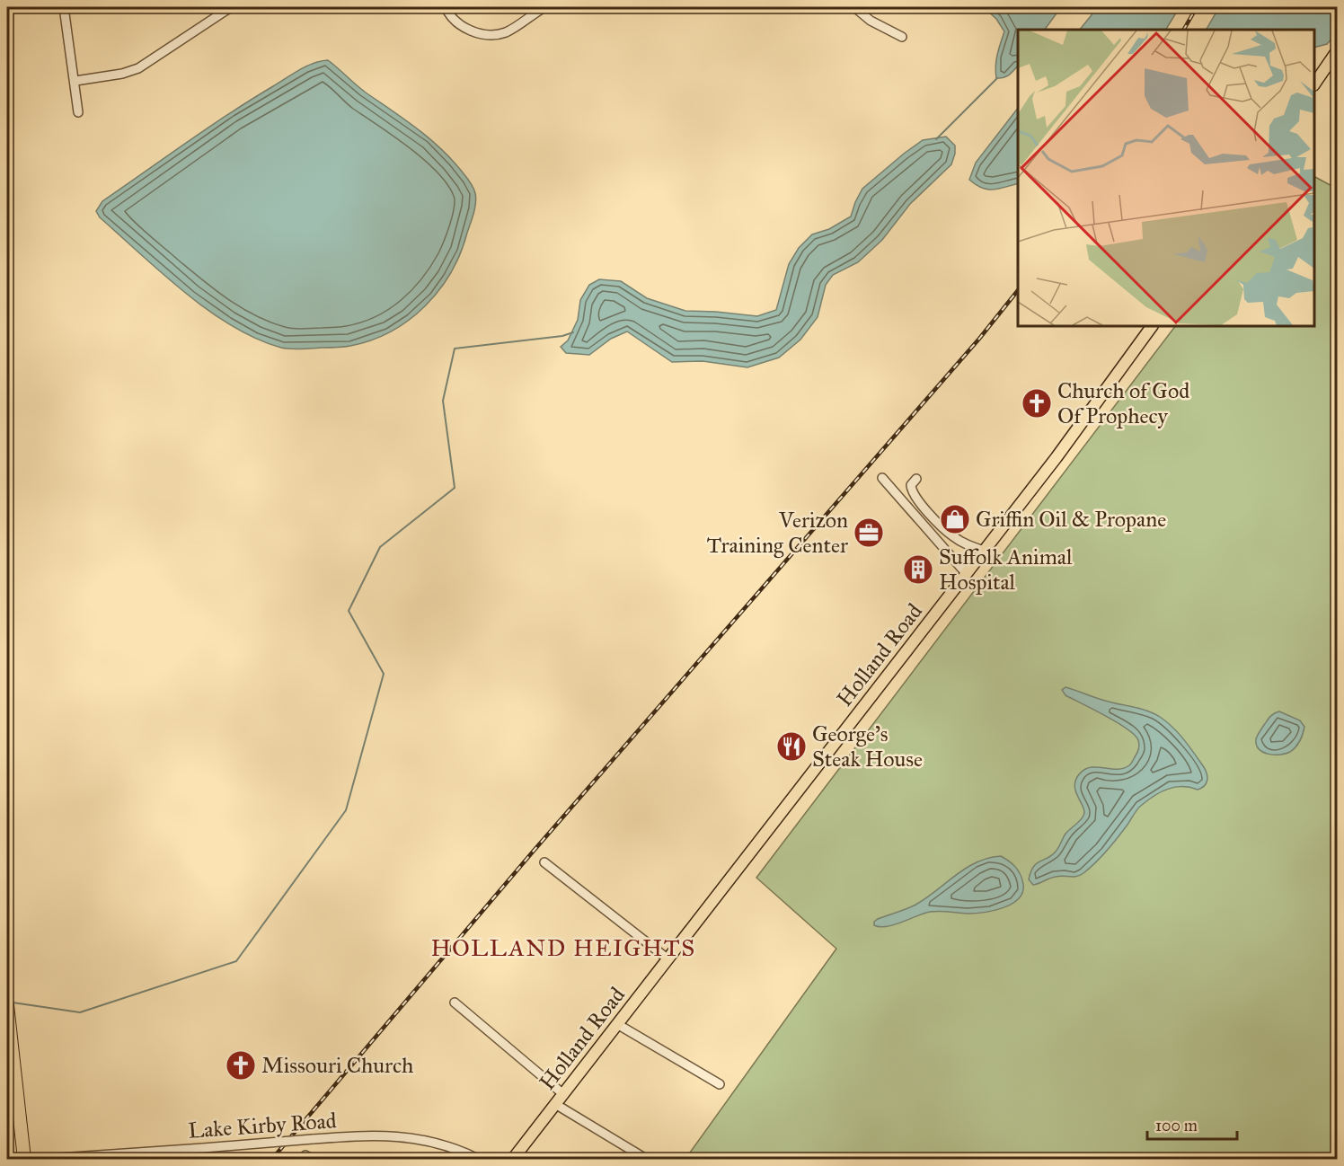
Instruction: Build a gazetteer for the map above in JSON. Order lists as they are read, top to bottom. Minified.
{"streets":{"main road":["Holland Road"],"street":["Lake Kirby Road"]},"districts":["HOLLAND HEIGHTS"],"places":{"church":["Church of God Of Prophecy","Missouri Church"],"shop":["Griffin Oil & Propane"],"office":["Verizon Training Center"],"building":["Suffolk Animal Hospital"],"restaurant":["George's Steak House"]},"scale_bar":"100 m"}
